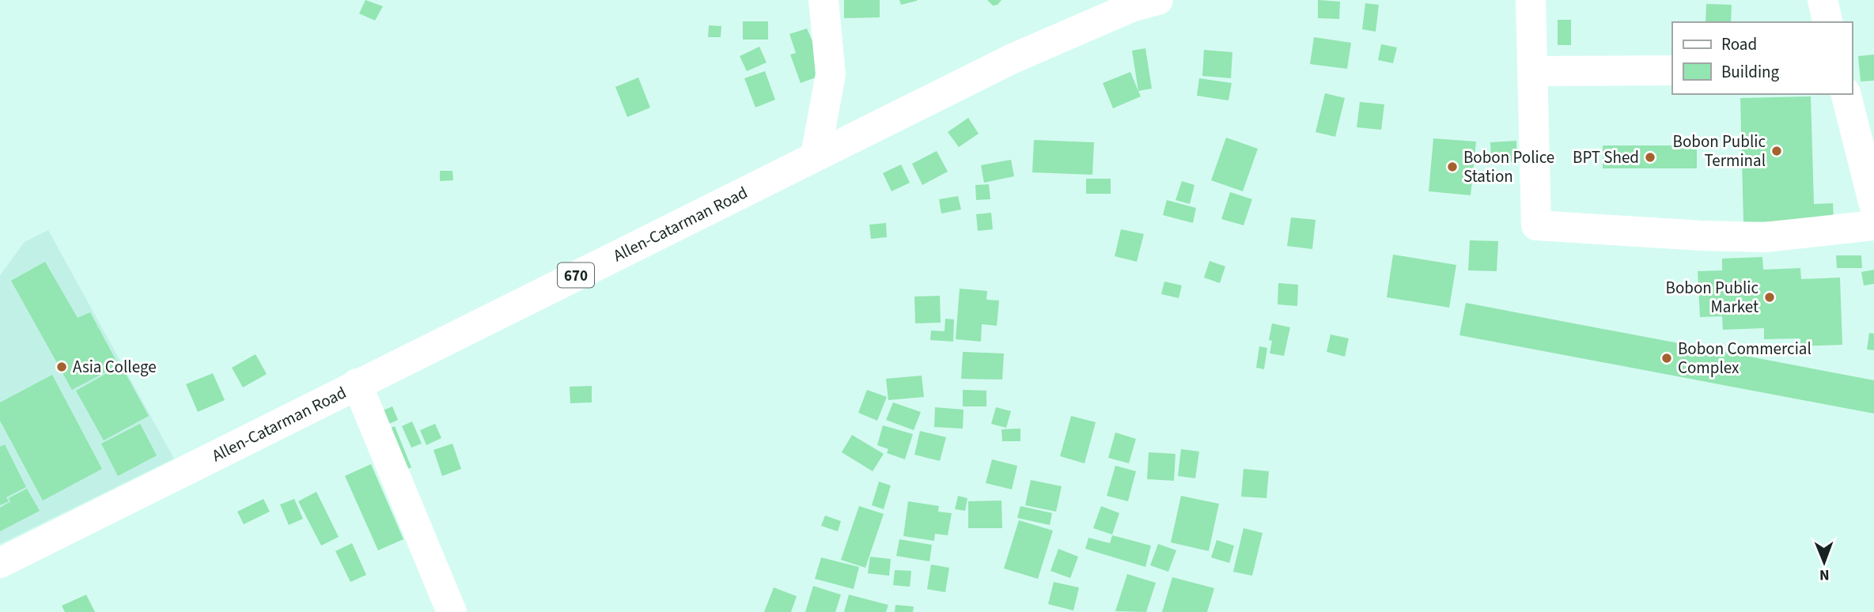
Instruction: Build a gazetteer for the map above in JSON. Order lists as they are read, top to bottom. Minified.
{"streets":{"main road":["Allen-Catarman Road","670"]},"places":["Bobon Public Terminal","BPT Shed","Bobon Police Station","Bobon Public Market","Bobon Commercial Complex","Asia College"],"legend":["Road","Building"],"north":"bottom"}
